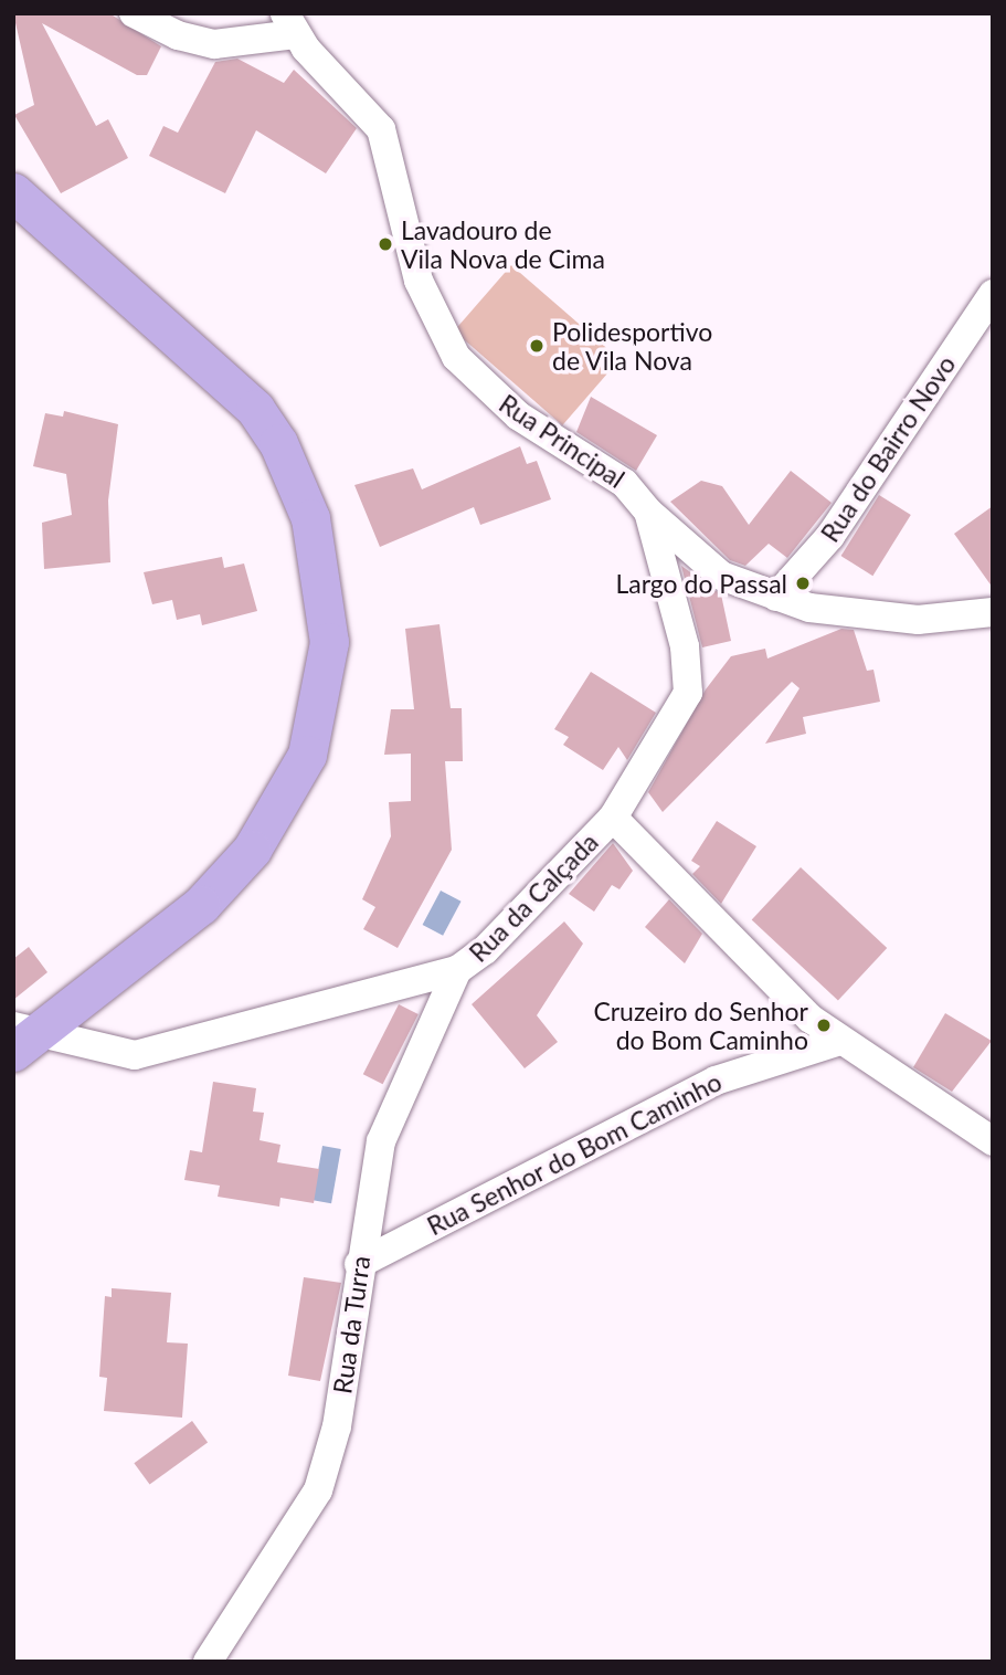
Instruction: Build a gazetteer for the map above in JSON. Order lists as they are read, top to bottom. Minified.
{"streets":{"street":["Rua Principal","Rua do Bairro Novo","Rua da Calçada","Rua Senhor do Bom Caminho","Rua da Turra"]},"crossings":[["Rua Principal","Rua do Bairro Novo"],["Rua Principal","Rua da Calçada"],["Rua da Calçada","Rua da Turra"],["Rua Senhor do Bom Caminho","Rua da Turra"]],"places":["Lavadouro de Vila Nova de Cima","Polidesportivo de Vila Nova","Largo do Passal","Cruzeiro do Senhor do Bom Caminho"]}
